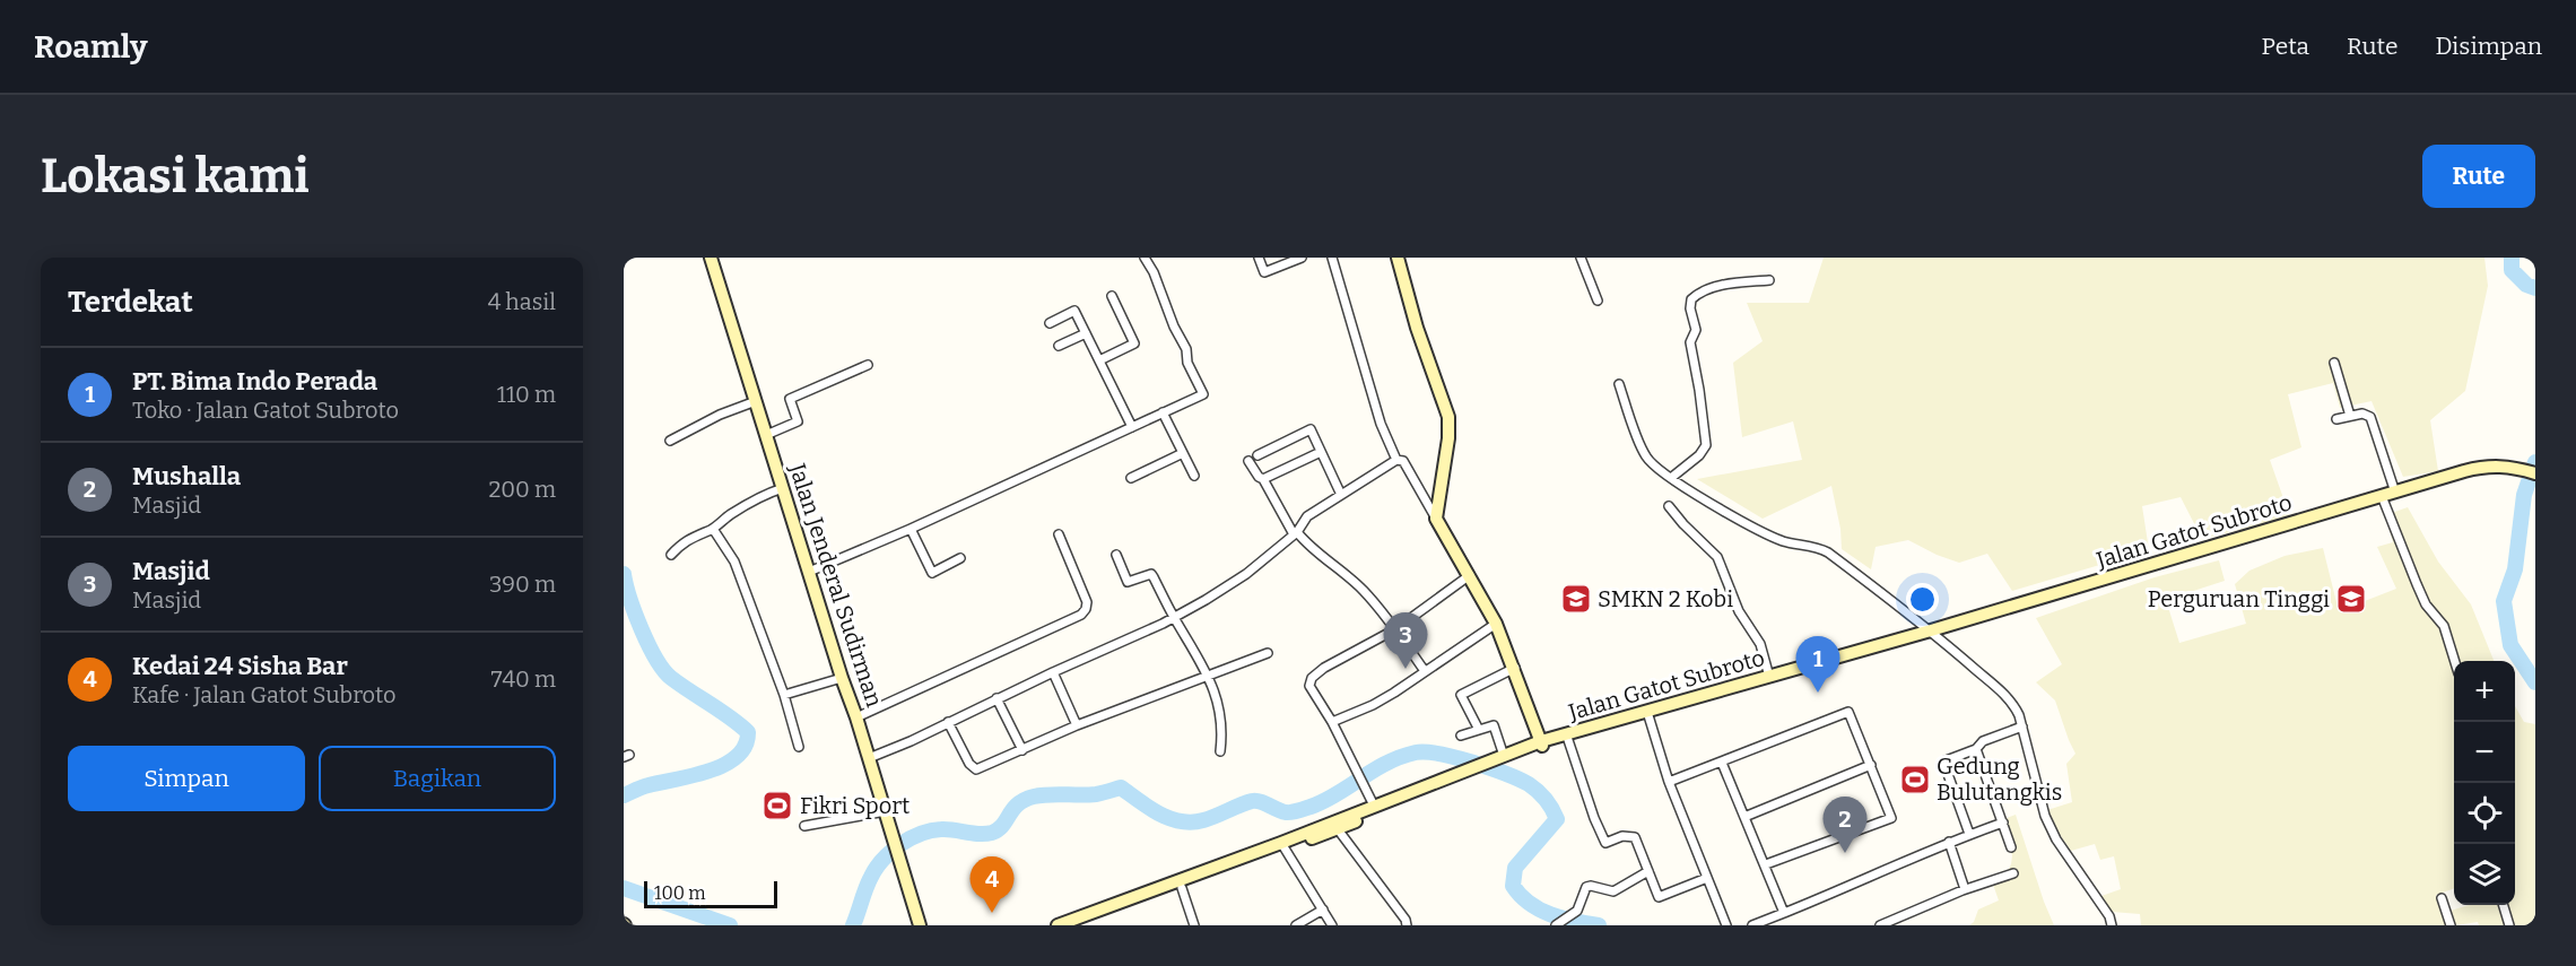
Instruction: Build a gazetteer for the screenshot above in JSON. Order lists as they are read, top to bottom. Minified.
{"streets":{"street":["Jalan Gatot Subroto","Jalan Jenderal Sudirman"]},"places":{"school or university":["SMKN 2 Kobi","Perguruan Tinggi"],"sports":["Gedung Bulutangkis","Fikri Sport"]},"scale_bar":"100 m","page":{"header":"Roamly","nav":["Peta","Rute","Disimpan"],"buttons":["Rute",["Simpan","Bagikan"]],"title":"Lokasi kami","heading":["Terdekat","4 hasil"],"list":[{"mark":"1","name":"PT. Bima Indo Perada","note":"Toko · Jalan Gatot Subroto","value":"110 m"},{"mark":"2","name":"Mushalla","note":"Masjid","value":"200 m"},{"mark":"3","name":"Masjid","note":"Masjid","value":"390 m"},{"mark":"4","name":"Kedai 24 Sisha Bar","note":"Kafe · Jalan Gatot Subroto","value":"740 m"}],"pins":["3","1","2","4"],"map_buttons":["+","−"],"scale":"100 m"}}
